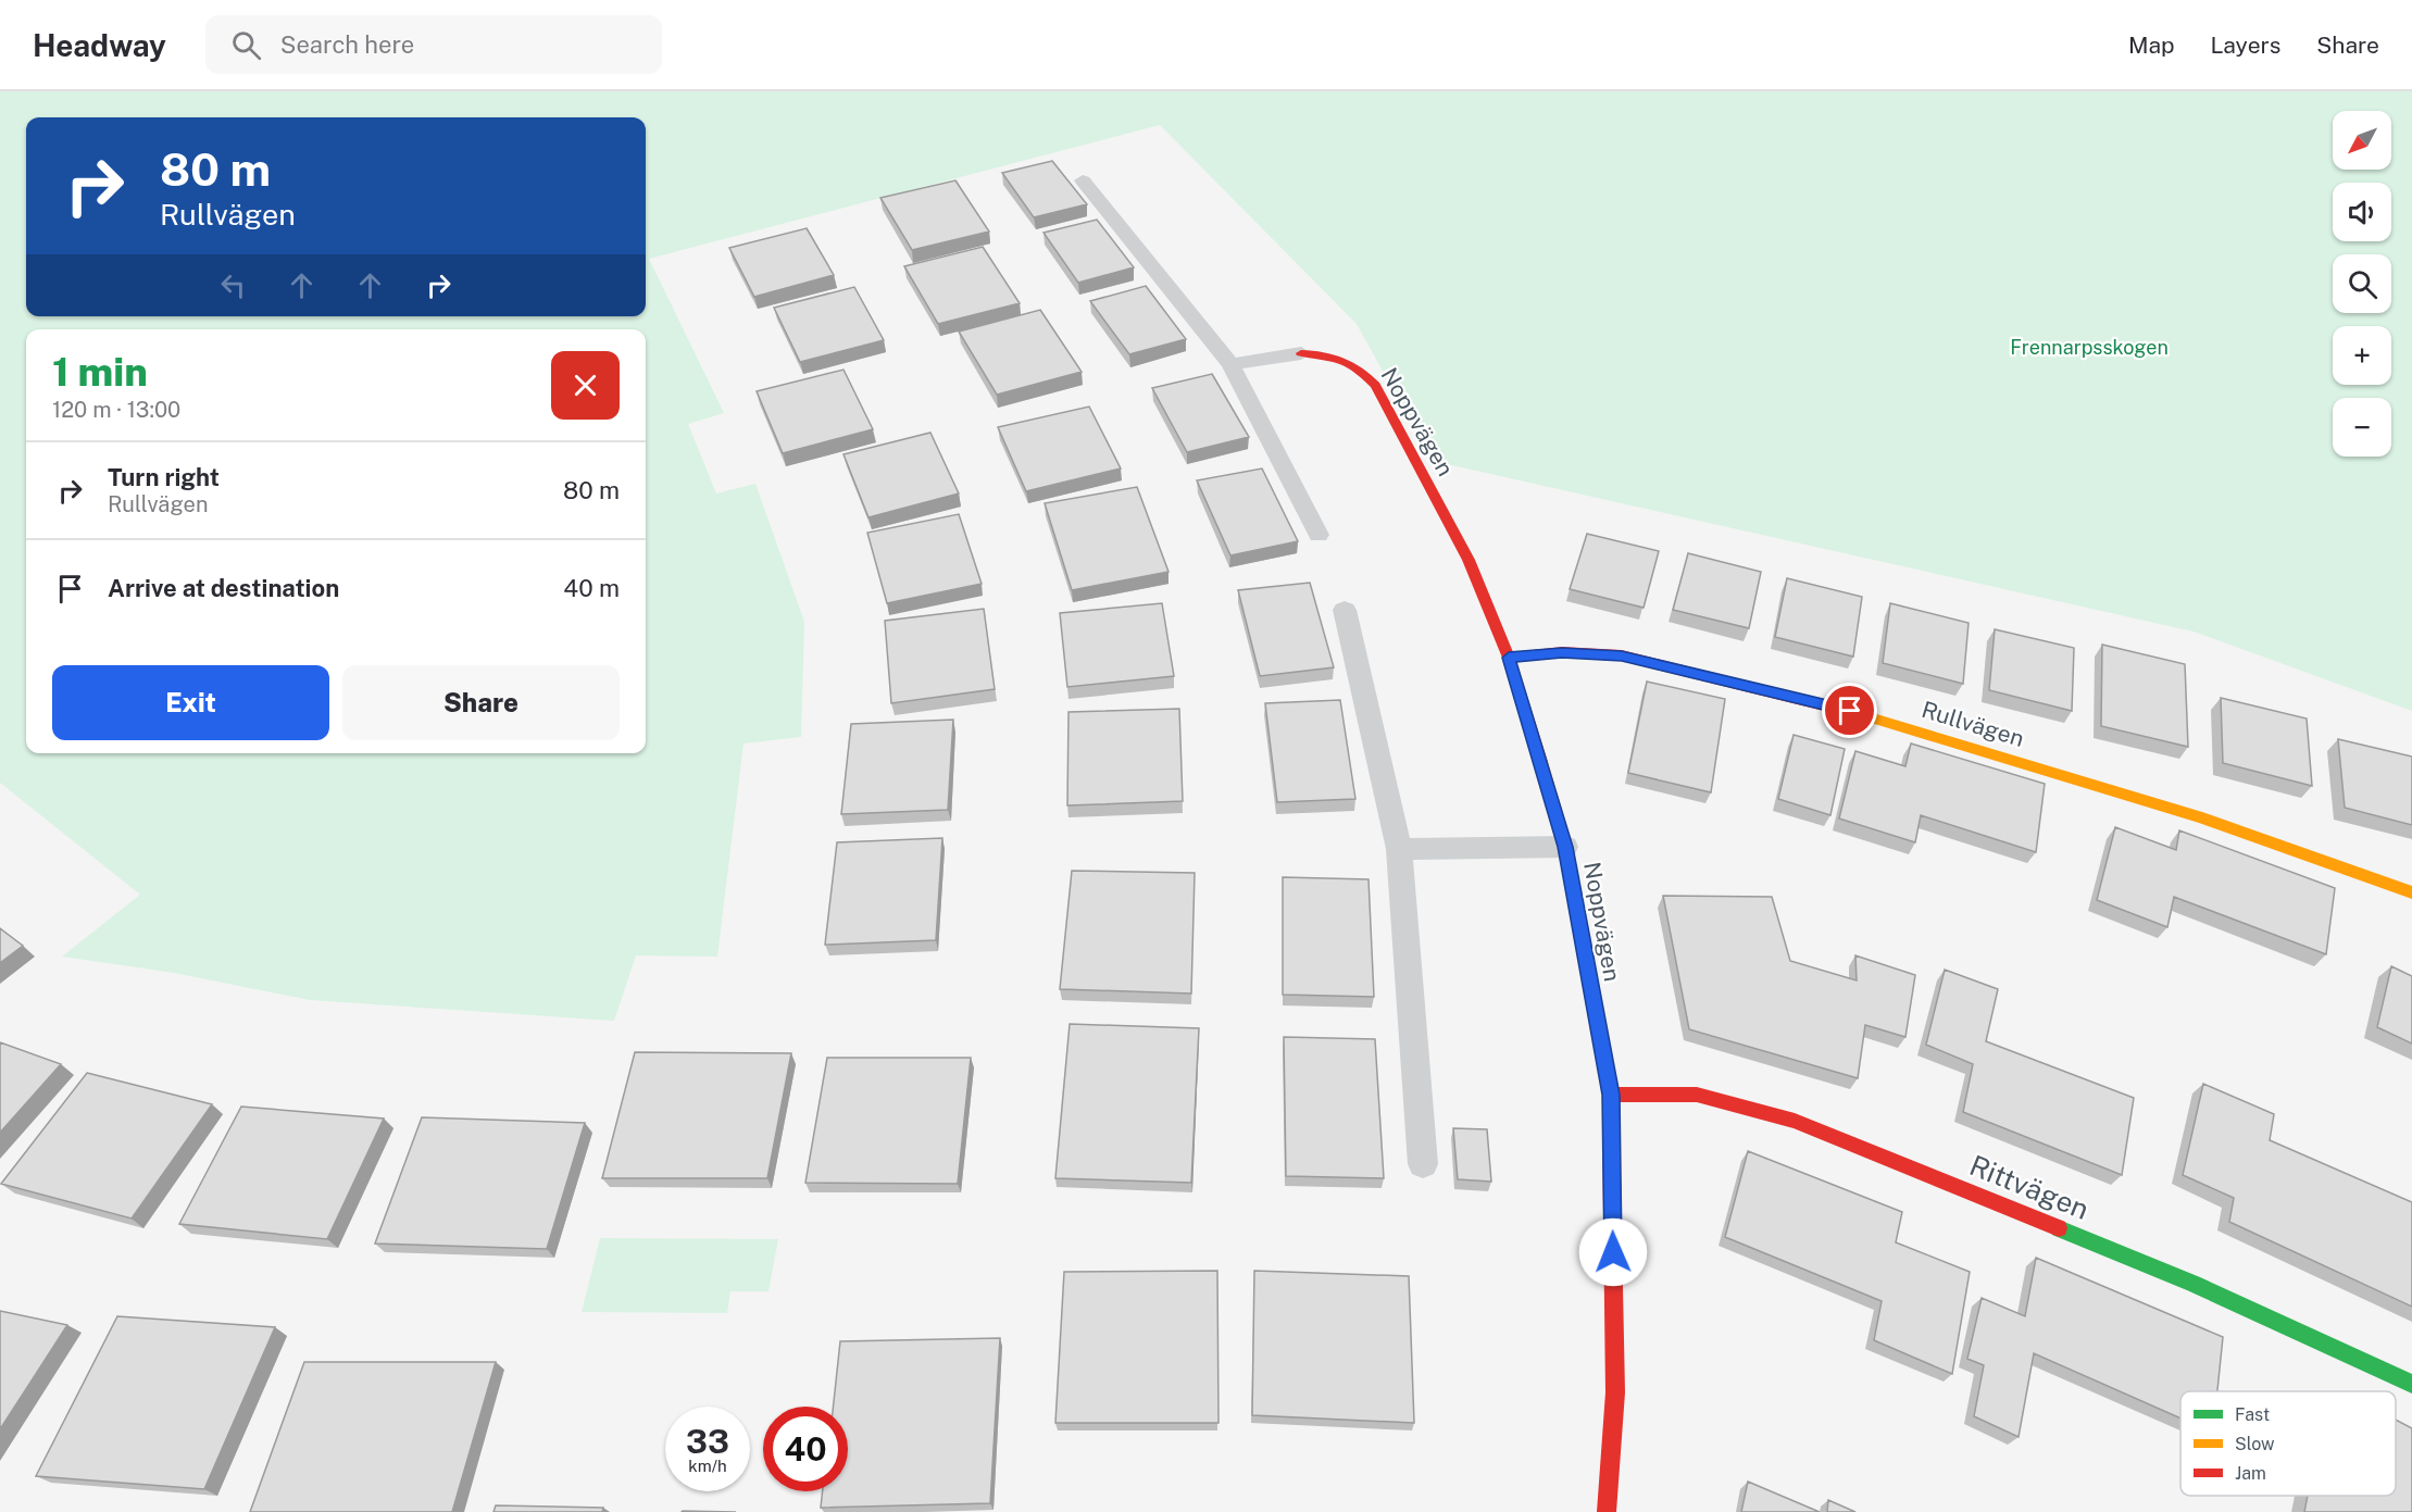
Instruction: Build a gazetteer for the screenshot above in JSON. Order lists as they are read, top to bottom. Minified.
{"streets":{"street":["Noppvägen","Rullvägen","Rittvägen"]},"crossings":[["Noppvägen","Rullvägen"],["Noppvägen","Rittvägen"]],"parks":["Frennarpsskogen"],"legend":["Fast","Slow","Jam"],"north":"bottom left","page":{"header":"Headway","search":"Search here","nav":["Map","Layers","Share"],"map_buttons":["+","−"],"turn":["80 m","Rullvägen"],"heading":["1 min","120 m · 13:00"],"list":[{"name":"Turn right","note":"Rullvägen","value":"80 m"},{"name":"Arrive at destination","value":"40 m"}],"buttons":["Exit","Share"],"speed":"33 km/h","limit":"40"}}
